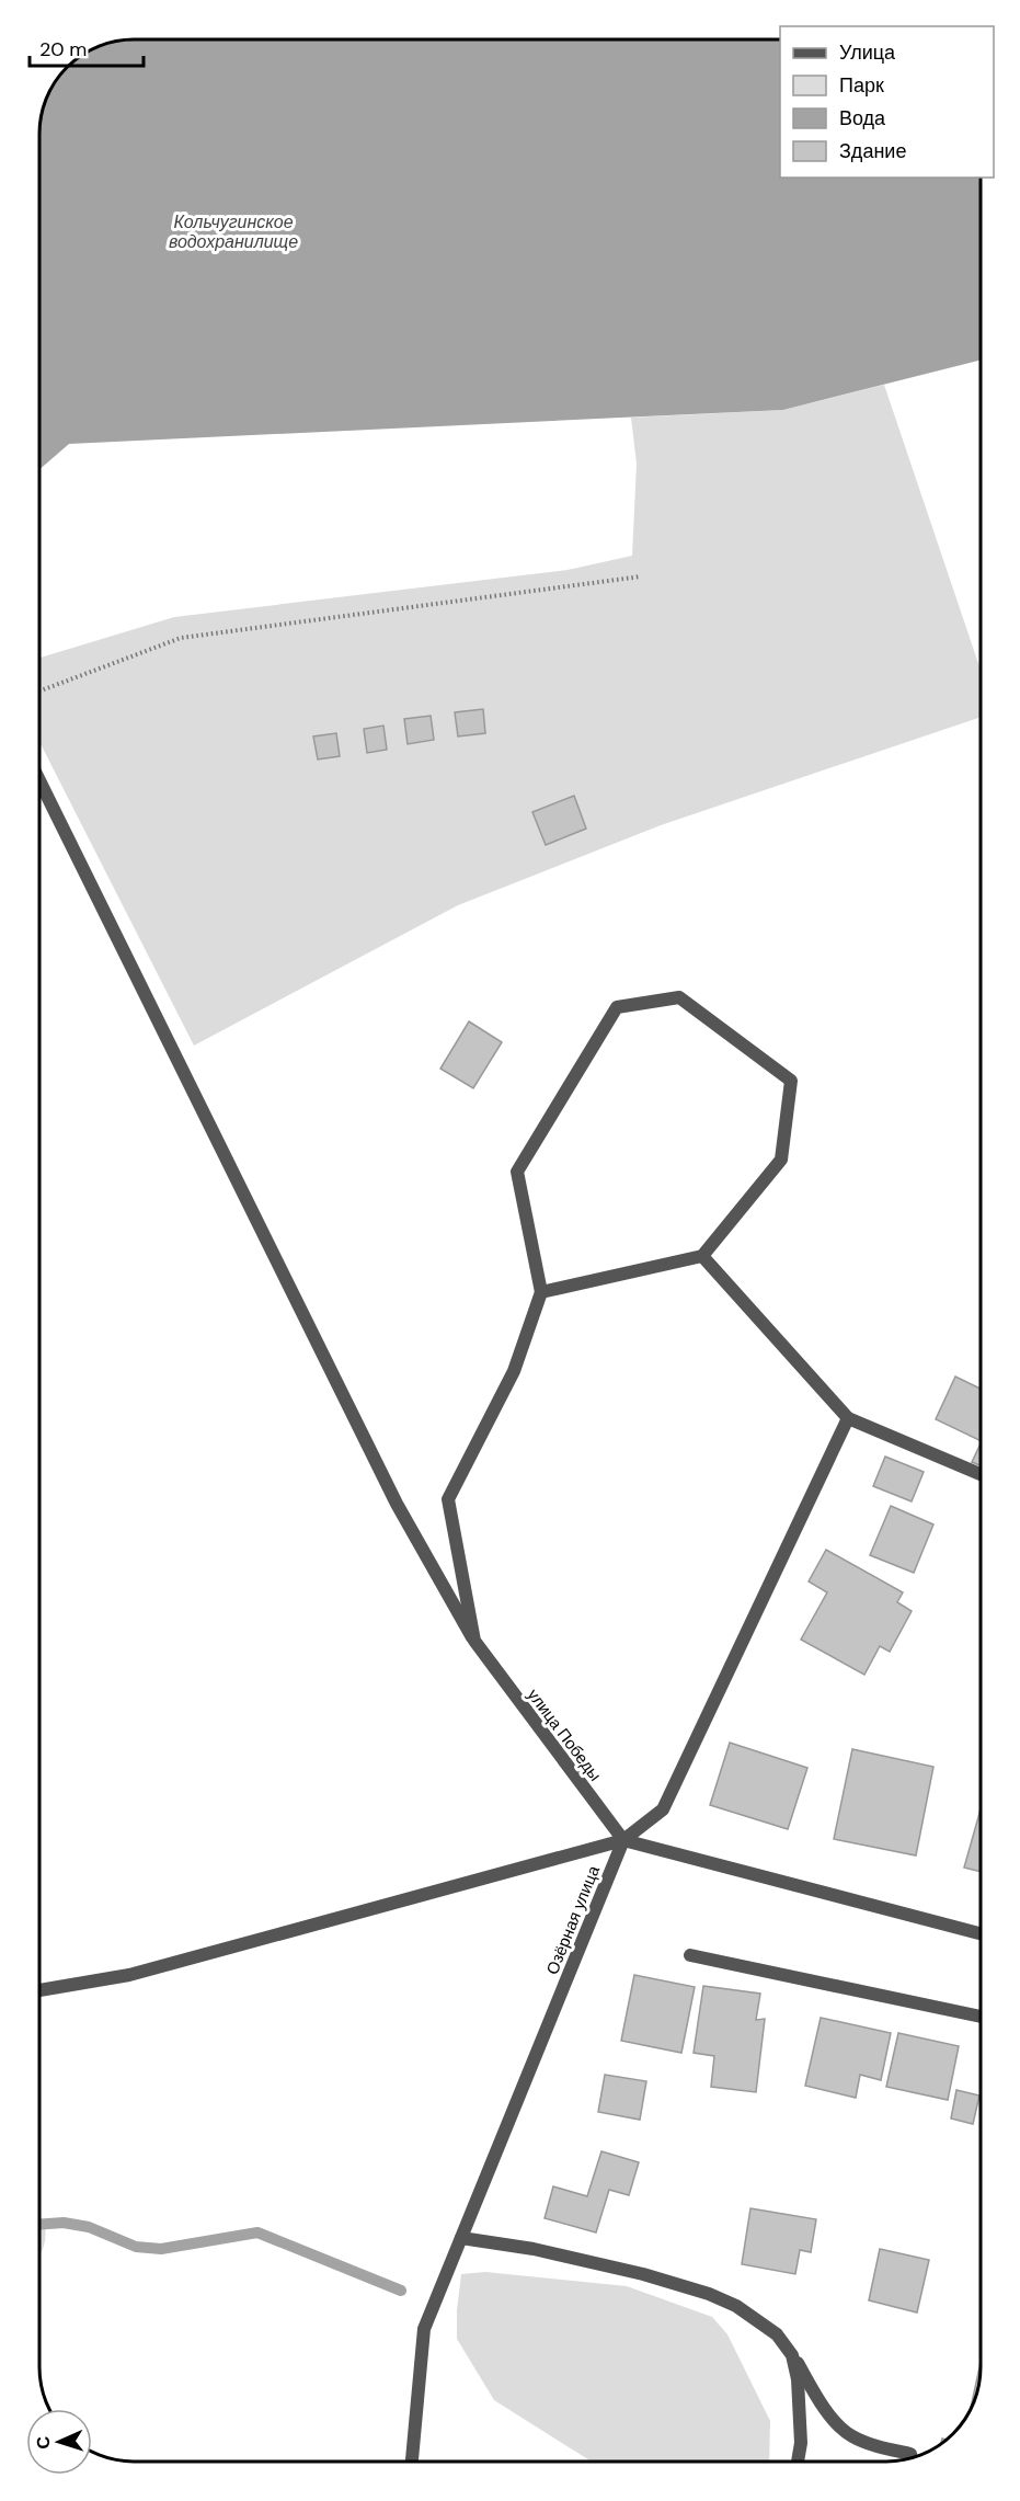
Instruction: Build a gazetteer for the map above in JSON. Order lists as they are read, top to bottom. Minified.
{"streets":{"street":["улица Победы","Озёрная улица"]},"crossings":[["улица Победы","Озёрная улица"]],"water":["Кольчугинское водохранилище"],"legend":["Улица","Парк","Вода","Здание"],"scale_bar":"20 m","north":"left"}
